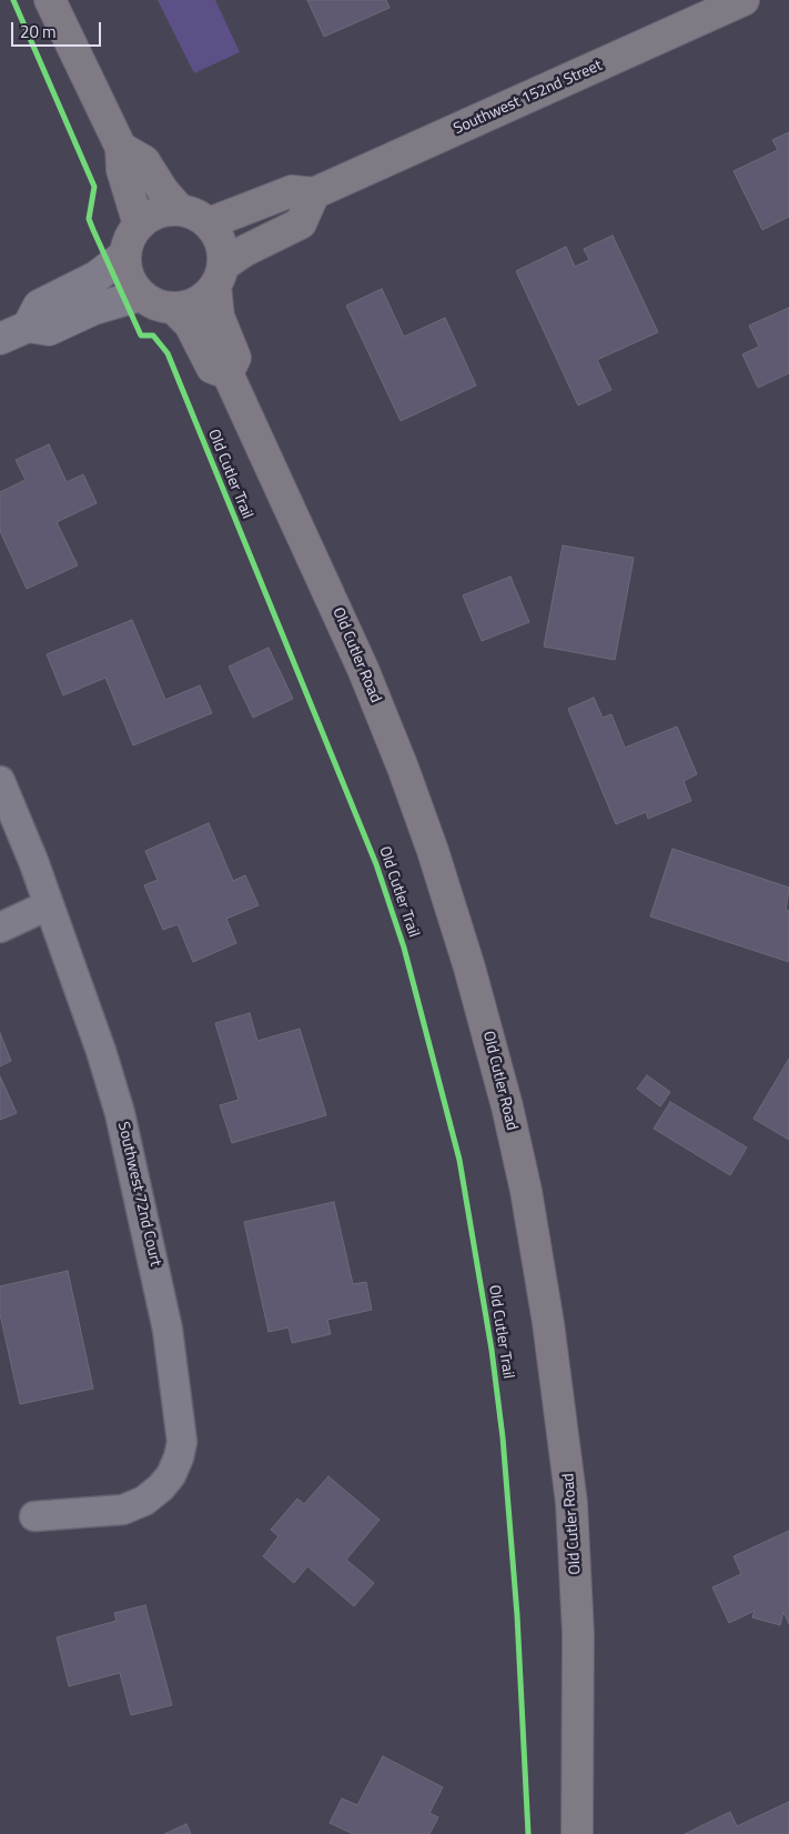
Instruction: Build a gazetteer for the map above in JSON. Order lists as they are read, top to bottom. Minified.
{"streets":{"main road":["Southwest 152nd Street","Old Cutler Road"],"street":["Southwest 72nd Court"],"cycle path":["Old Cutler Trail"]},"crossings":[["Southwest 152nd Street","Old Cutler Road"]],"scale_bar":"20 m"}
